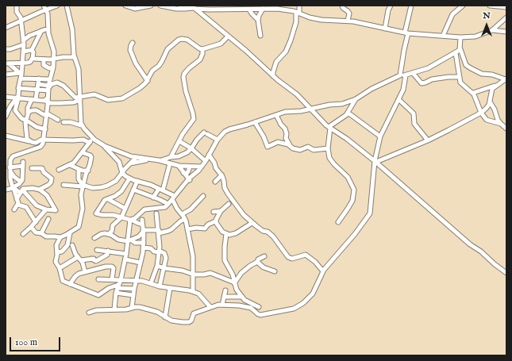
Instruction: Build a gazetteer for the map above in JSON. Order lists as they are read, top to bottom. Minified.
{"scale_bar":"100 m","north":"top"}
